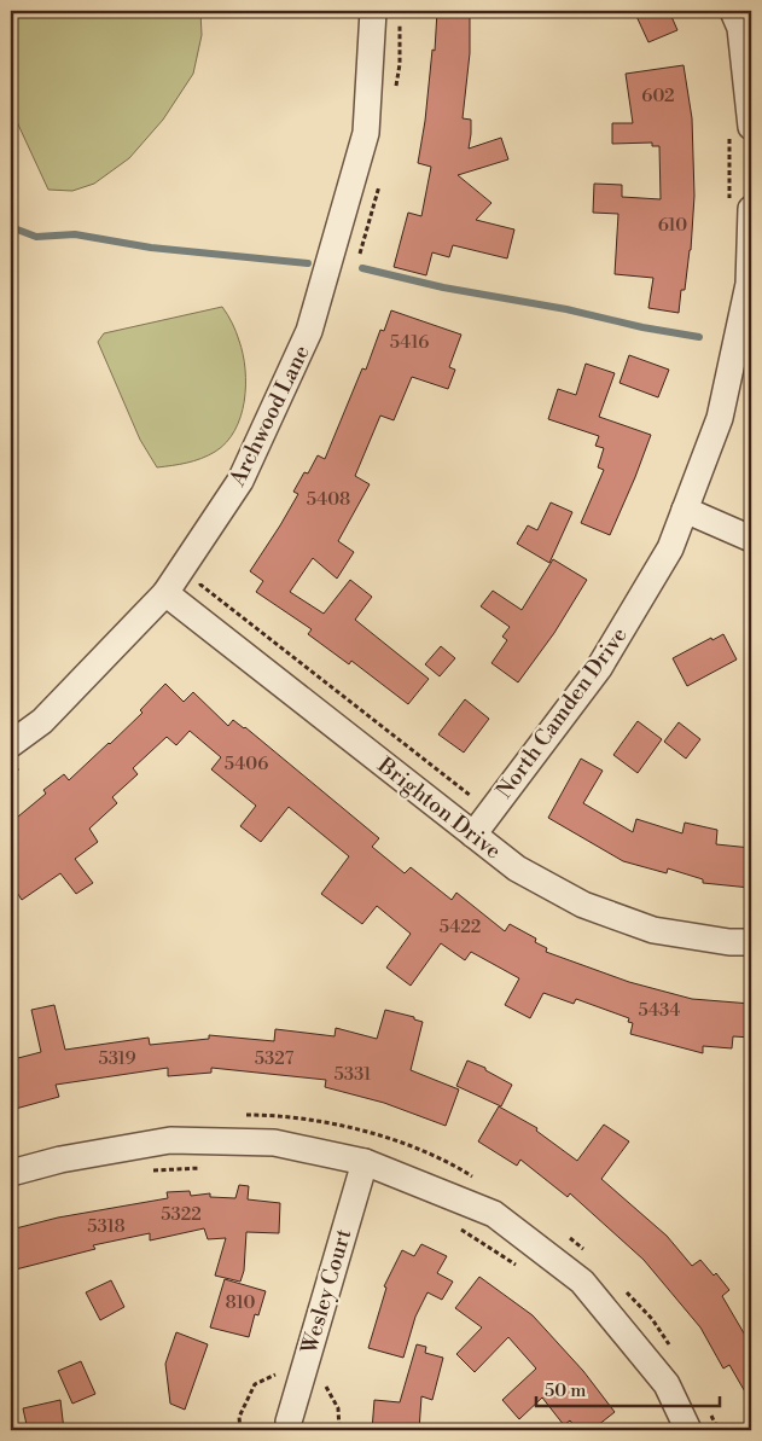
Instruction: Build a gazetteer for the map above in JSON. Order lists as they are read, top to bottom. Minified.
{"streets":{"street":["Archwood Lane","North Camden Drive","Brighton Drive","Wesley Court"]},"crossings":[["Archwood Lane","Brighton Drive"],["North Camden Drive","Brighton Drive"]],"house_numbers":["602","610","5416","5408","5406","5422","5434","5319","5327","5331","5322","5318","810"],"scale_bar":"50 m"}
